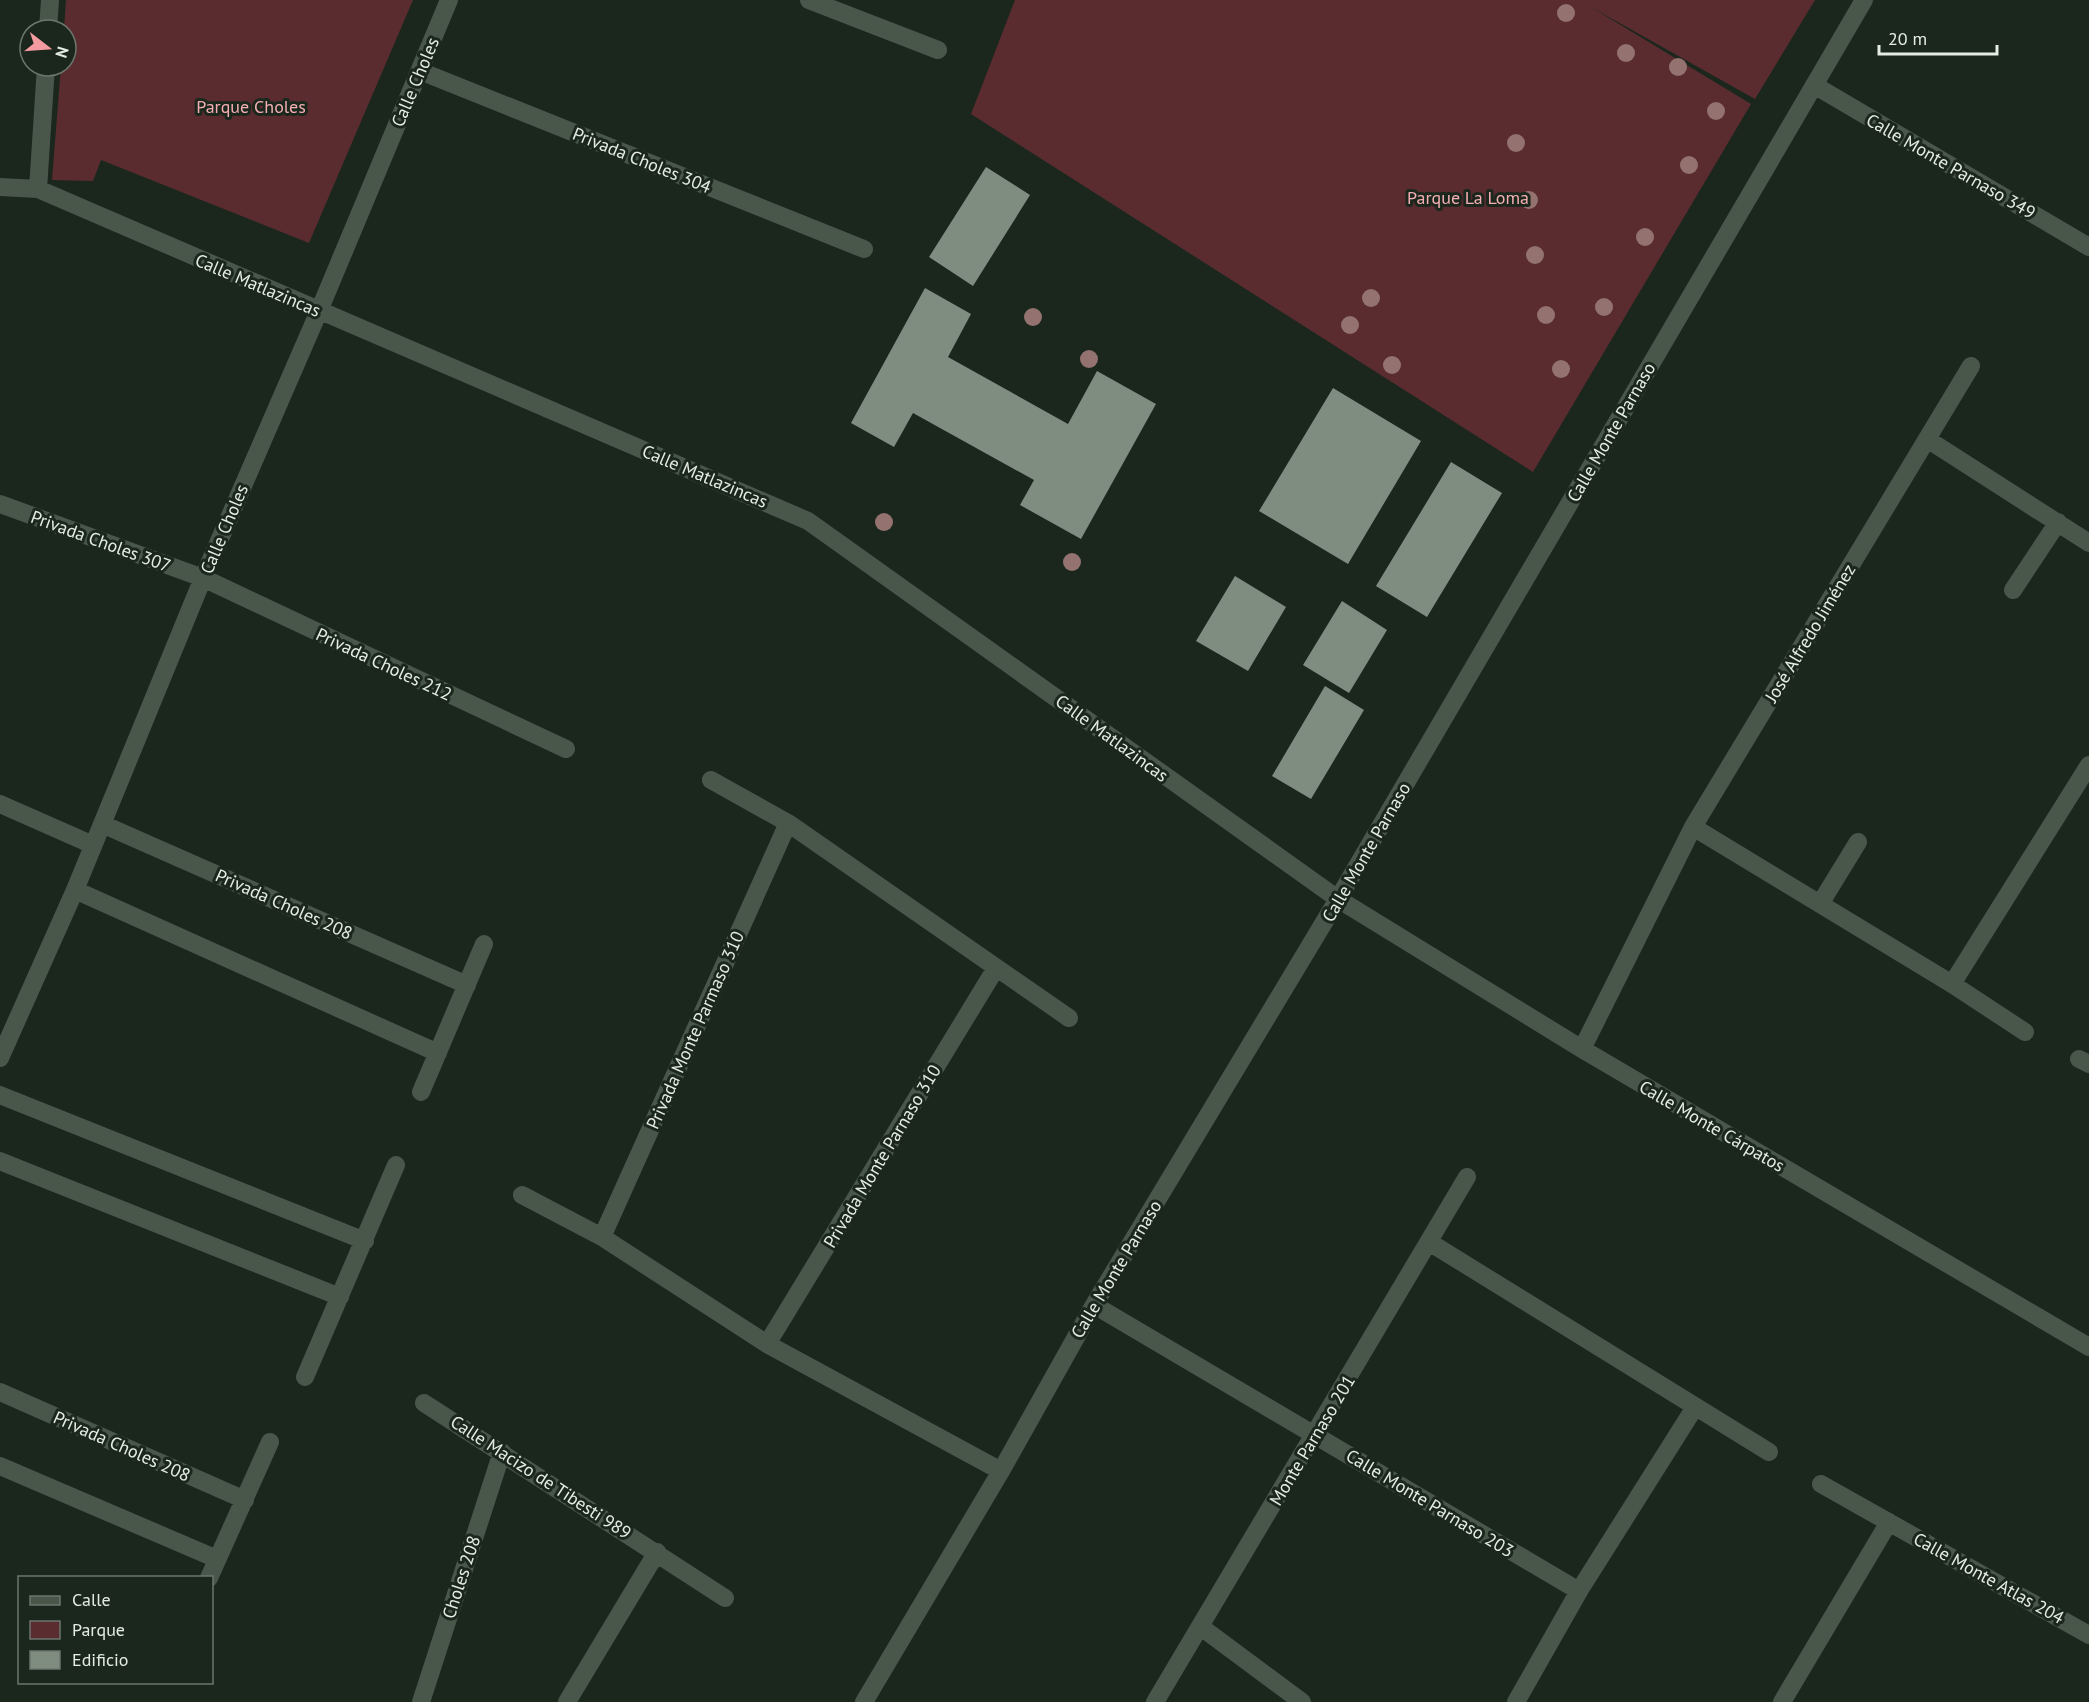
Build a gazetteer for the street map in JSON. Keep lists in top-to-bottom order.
{
  "streets": {
    "street": [
      "Calle Choles",
      "Privada Choles 304",
      "Calle Monte Parnaso 349",
      "Calle Matlazincas",
      "Calle Monte Parnaso",
      "Privada Choles 307",
      "José Alfredo Jiménez",
      "Privada Choles 212",
      "Privada Choles 208",
      "Privada Monte Parmaso 310",
      "Calle Monte Cárpatos",
      "Privada Monte Parnaso 310",
      "Monte Parnaso 201",
      "Calle Macizo de Tibesti 989",
      "Calle Monte Parnaso 203",
      "Choles 208",
      "Calle Monte Atlas 204"
    ]
  },
  "crossings": [
    ["Calle Choles", "Privada Choles 304"],
    ["Calle Choles", "Calle Matlazincas"],
    ["Calle Choles", "Privada Choles 307"],
    ["Calle Choles", "Privada Choles 212"],
    ["Calle Choles", "Privada Choles 208"],
    ["Calle Monte Parnaso 349", "Calle Monte Parnaso"],
    ["Calle Matlazincas", "Calle Monte Parnaso"],
    ["Calle Matlazincas", "Calle Monte Cárpatos"],
    ["Calle Monte Parnaso", "Calle Monte Cárpatos"],
    ["Calle Monte Parnaso", "Calle Monte Parnaso 203"],
    ["Privada Choles 307", "Privada Choles 212"],
    ["José Alfredo Jiménez", "Calle Monte Cárpatos"],
    ["Monte Parnaso 201", "Calle Monte Parnaso 203"],
    ["Calle Macizo de Tibesti 989", "Choles 208"]
  ],
  "parks": ["Parque Choles", "Parque La Loma"],
  "legend": ["Calle", "Parque", "Edificio"],
  "scale_bar": "20 m",
  "north": "right"
}
